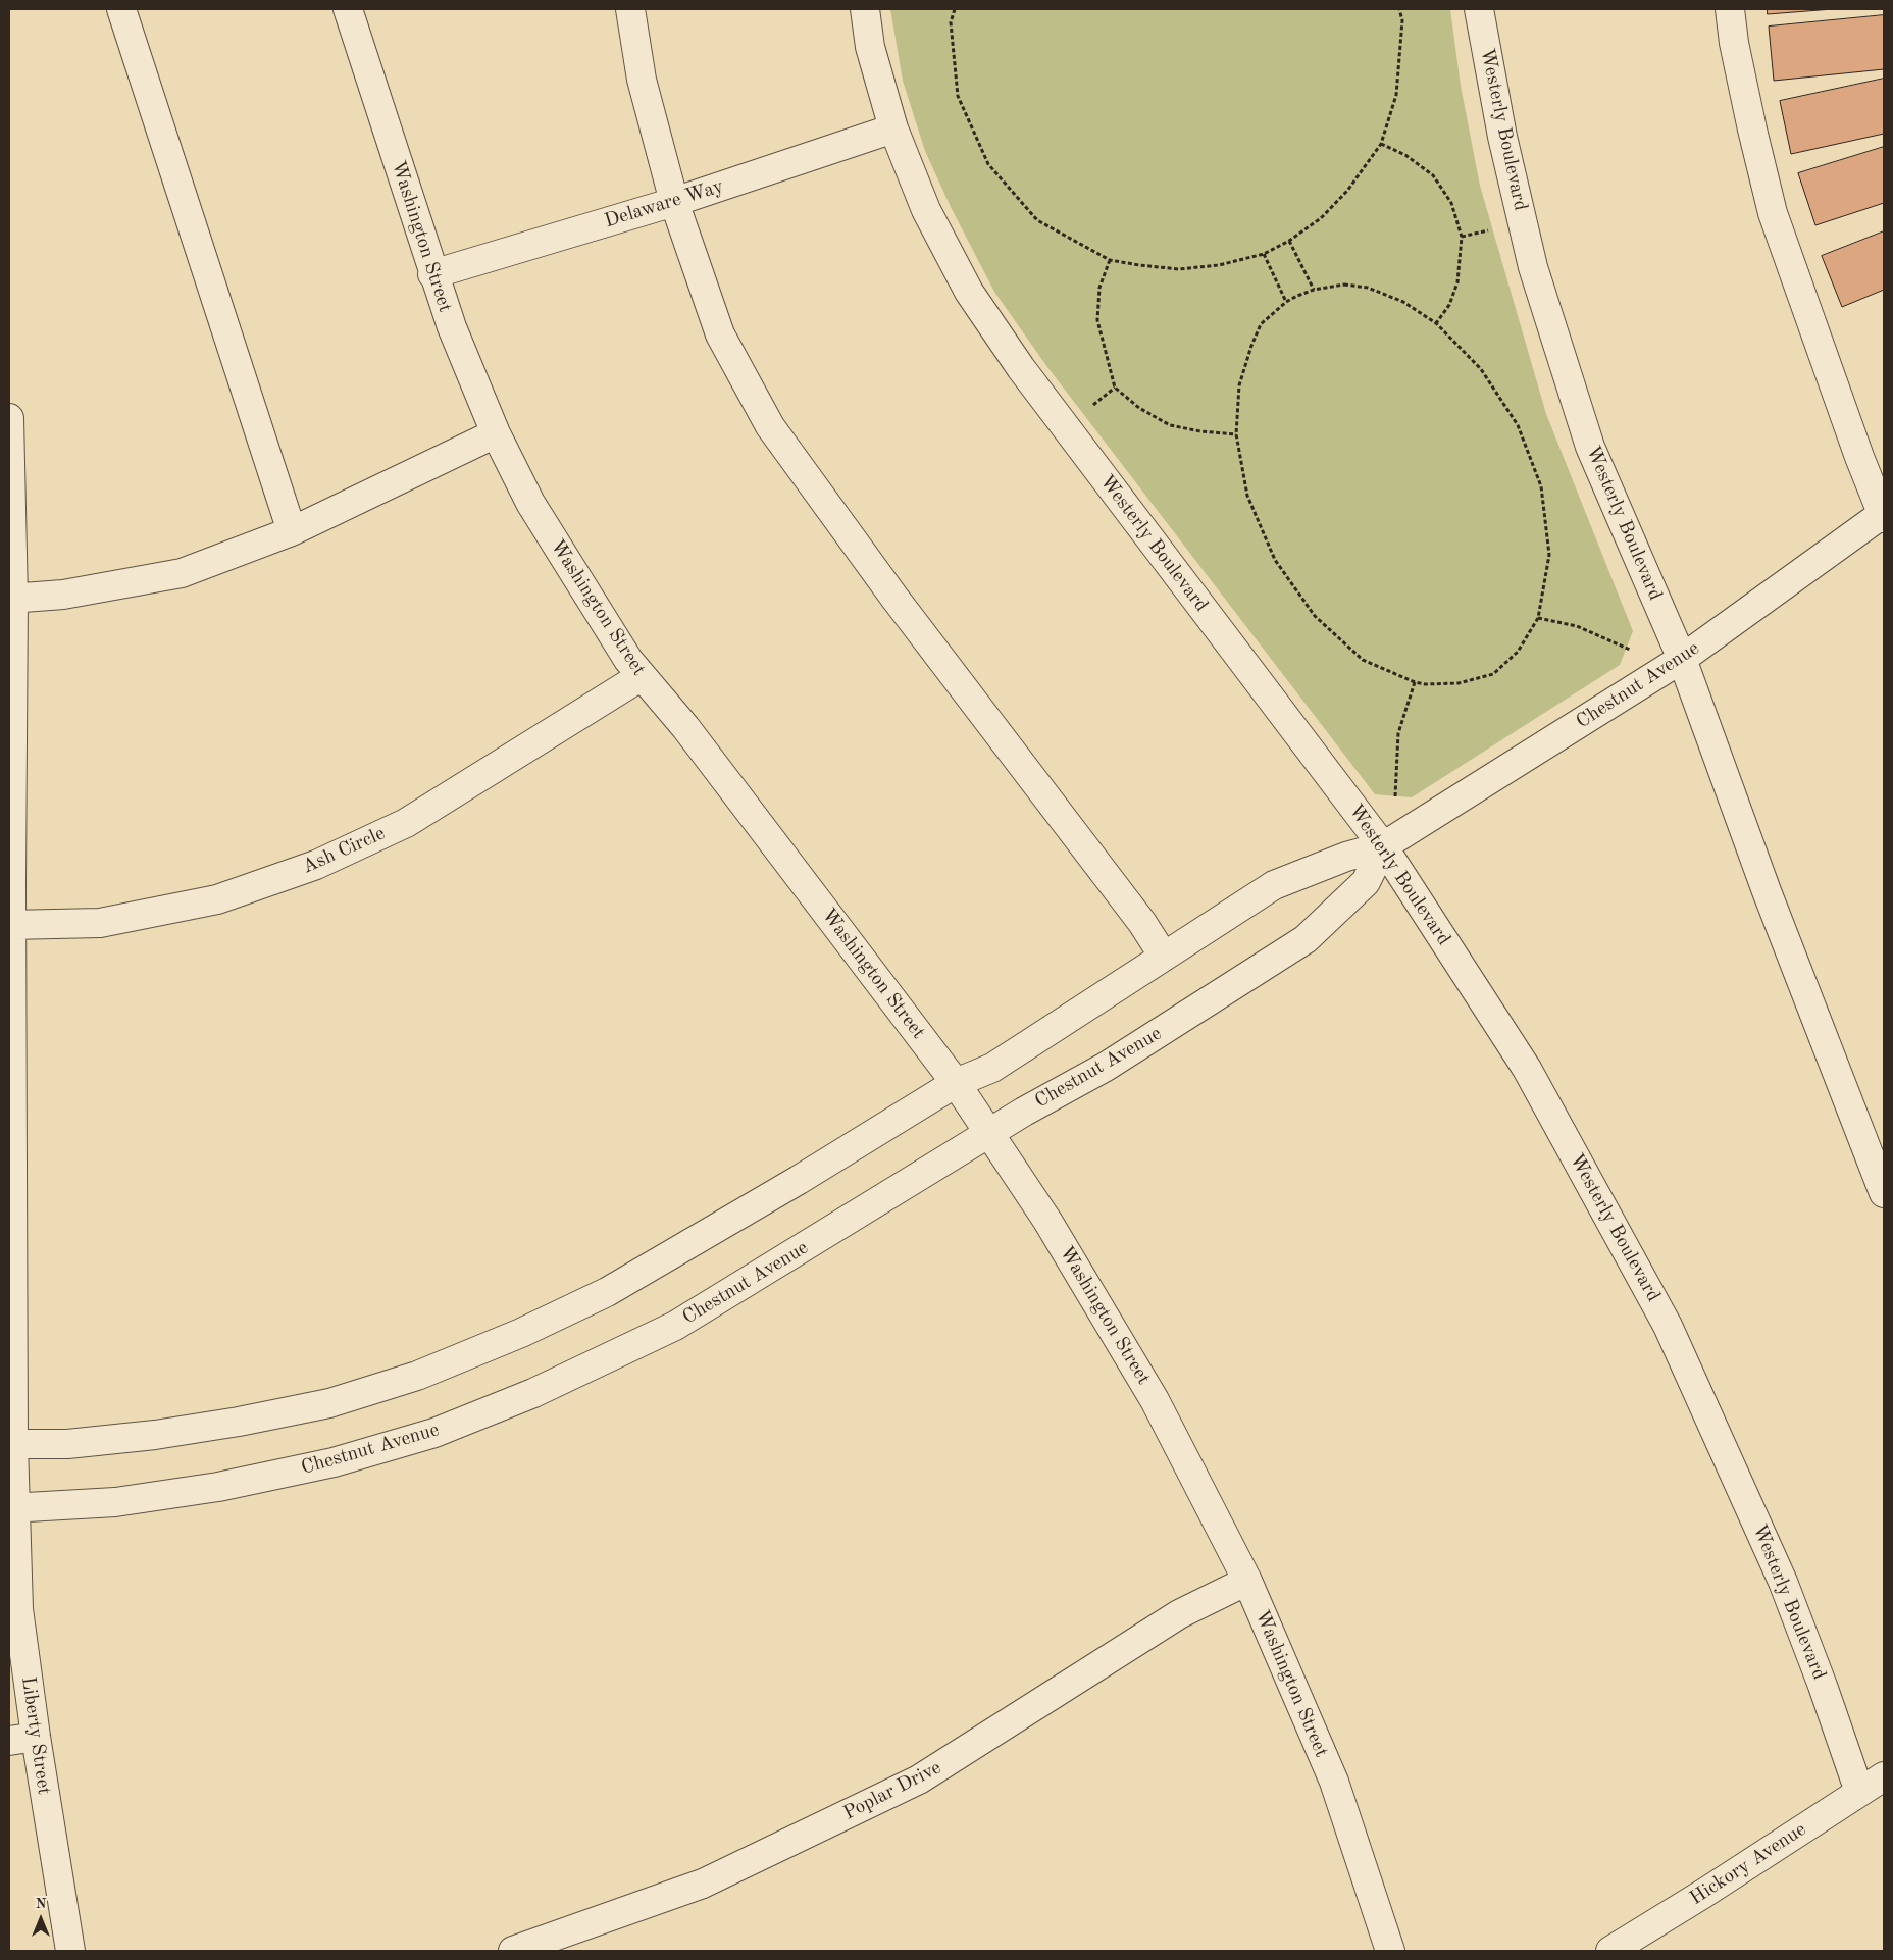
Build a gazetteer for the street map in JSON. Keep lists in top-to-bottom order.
{
  "streets": {
    "street": [
      "Westerly Boulevard",
      "Delaware Way",
      "Washington Street",
      "Chestnut Avenue",
      "Ash Circle",
      "Liberty Street",
      "Poplar Drive",
      "Hickory Avenue"
    ]
  },
  "crossings": [
    ["Westerly Boulevard", "Delaware Way"],
    ["Westerly Boulevard", "Chestnut Avenue"],
    ["Westerly Boulevard", "Hickory Avenue"],
    ["Delaware Way", "Washington Street"],
    ["Washington Street", "Chestnut Avenue"],
    ["Washington Street", "Ash Circle"],
    ["Washington Street", "Poplar Drive"],
    ["Chestnut Avenue", "Liberty Street"],
    ["Ash Circle", "Liberty Street"]
  ],
  "north": "top"
}
